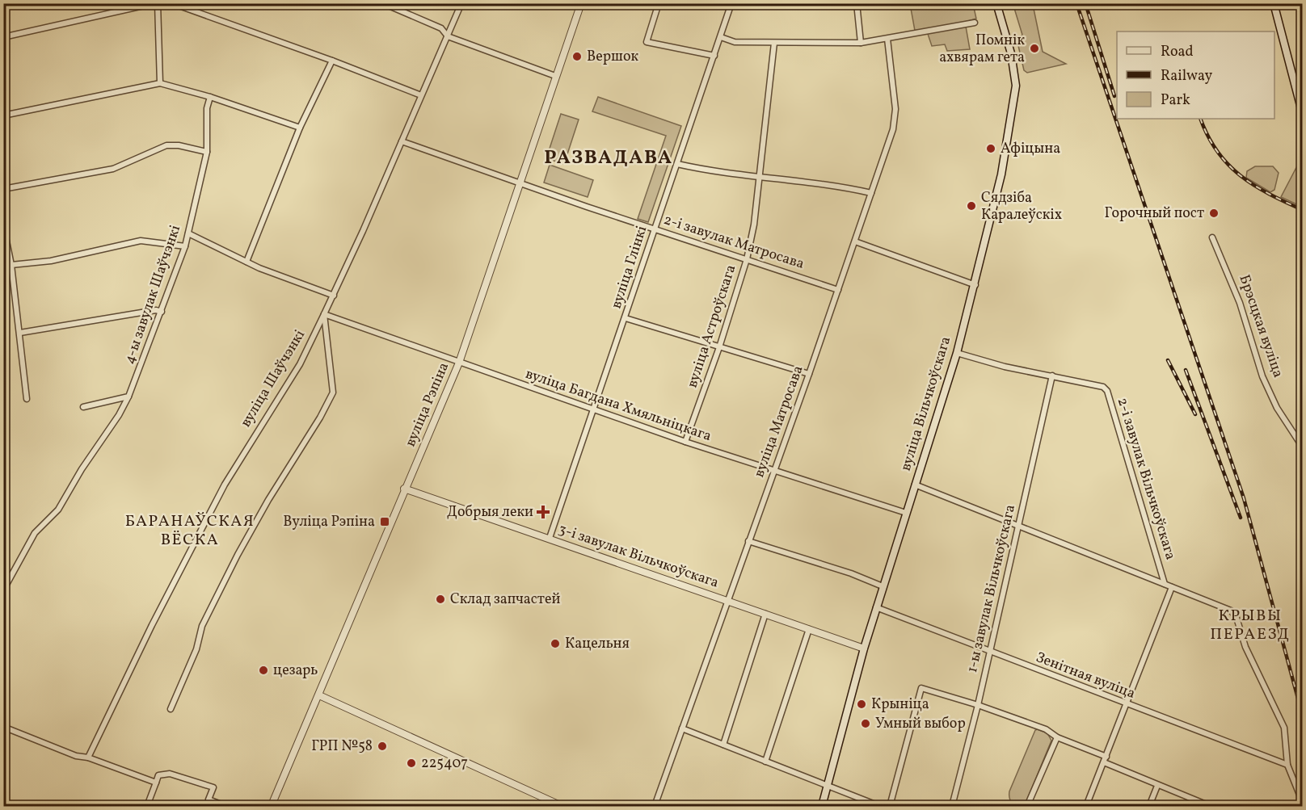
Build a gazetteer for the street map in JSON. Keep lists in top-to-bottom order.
{
  "streets": {
    "main road": ["вуліца Вільчкоўскага"],
    "street": [
      "2-і завулак Матросава",
      "вуліца Глінкі",
      "4-ы завулак Шаўчэнкі",
      "вуліца Астроўскага",
      "Брэсцкая вуліца",
      "вуліца Шаўчэнкі",
      "вуліца Рэпіна",
      "вуліца Багдана Хмяльніцкага",
      "вуліца Матросава",
      "2-і завулак Вільчкоўскага",
      "3-і завулак Вільчкоўскага",
      "1-ы завулак Вільчкоўскага",
      "Зенітная вуліца"
    ]
  },
  "crossings": [
    ["2-і завулак Матросава", "вуліца Глінкі"],
    ["2-і завулак Матросава", "вуліца Астроўскага"],
    ["2-і завулак Матросава", "вуліца Шаўчэнкі"],
    ["2-і завулак Матросава", "вуліца Рэпіна"],
    ["2-і завулак Матросава", "вуліца Матросава"],
    ["вуліца Глінкі", "вуліца Багдана Хмяльніцкага"],
    ["вуліца Глінкі", "3-і завулак Вільчкоўскага"],
    ["вуліца Астроўскага", "вуліца Багдана Хмяльніцкага"],
    ["вуліца Шаўчэнкі", "вуліца Багдана Хмяльніцкага"],
    ["вуліца Вільчкоўскага", "вуліца Багдана Хмяльніцкага"],
    ["вуліца Вільчкоўскага", "2-і завулак Вільчкоўскага"],
    ["вуліца Вільчкоўскага", "3-і завулак Вільчкоўскага"],
    ["вуліца Вільчкоўскага", "Зенітная вуліца"],
    ["вуліца Рэпіна", "вуліца Багдана Хмяльніцкага"],
    ["вуліца Рэпіна", "3-і завулак Вільчкоўскага"],
    ["вуліца Багдана Хмяльніцкага", "вуліца Матросава"],
    ["вуліца Матросава", "3-і завулак Вільчкоўскага"],
    ["2-і завулак Вільчкоўскага", "1-ы завулак Вільчкоўскага"],
    ["1-ы завулак Вільчкоўскага", "Зенітная вуліца"]
  ],
  "districts": ["РАЗВАДАВА", "БАРАНАЎСКАЯ ВЁСКА", "КРЫВЫ ПЕРАЕЗД"],
  "places": {
    "other": [
      "Помнік ахвярам гета",
      "Вершок",
      "Афіцына",
      "Сядзіба Каралеўскіх",
      "Горочный пост",
      "Склад запчастей",
      "Кацельня",
      "цезарь",
      "Крыніца",
      "Умный выбор",
      "ГРП №58",
      "225407"
    ],
    "health": ["Добрыя леки"],
    "transit": ["Вуліца Рэпіна"]
  },
  "legend": ["Road", "Railway", "Park"]
}
